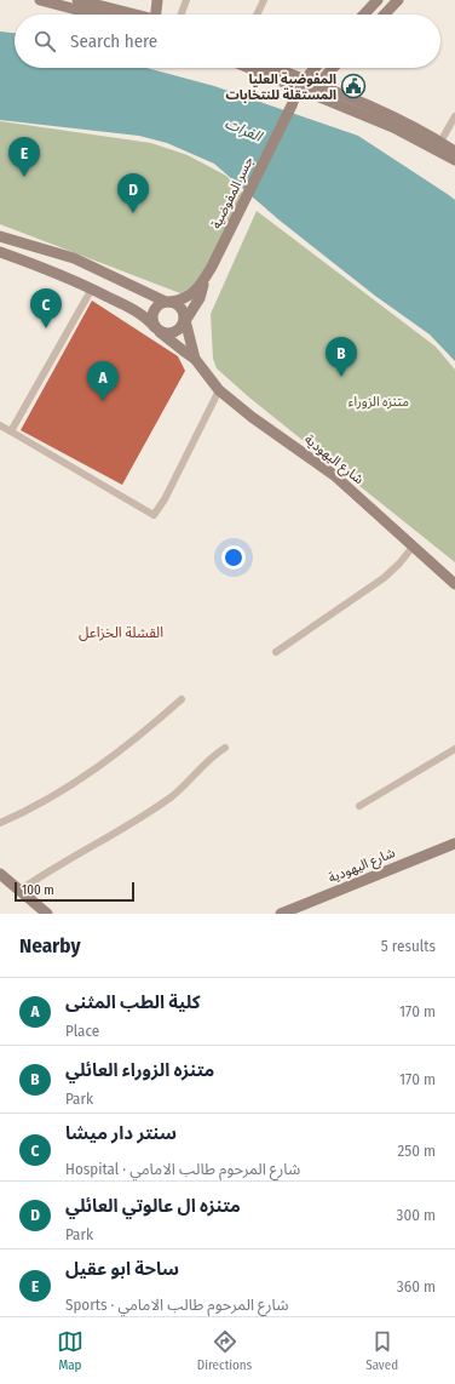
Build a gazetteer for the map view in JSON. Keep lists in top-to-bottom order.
{
  "streets": {
    "street": ["جسر المفوضية", "شارع اليهودية"]
  },
  "districts": ["القشلة الخزاعل"],
  "water": ["الفرات"],
  "parks": ["متنزه الزوراء"],
  "places": {
    "public building": ["المفوضية العليا المستقلة للنتخابات"]
  },
  "scale_bar": "100 m",
  "page": {
    "search": "Search here",
    "pins": [
      "E",
      "D",
      "C",
      "B",
      "A"
    ],
    "scale": "100 m",
    "heading": ["Nearby", "5 results"],
    "list": [
      {
        "mark": "A",
        "name": "كلية الطب المثنى",
        "note": "Place",
        "value": "170 m"
      },
      {
        "mark": "B",
        "name": "متنزه الزوراء العائلي",
        "note": "Park",
        "value": "170 m"
      },
      {
        "mark": "C",
        "name": "سنتر دار ميشا",
        "note": "Hospital · شارع المرحوم طالب الامامي",
        "value": "250 m"
      },
      {
        "mark": "D",
        "name": "متنزه ال عالوتي العائلي",
        "note": "Park",
        "value": "300 m"
      },
      {
        "mark": "E",
        "name": "ساحة ابو عقيل",
        "note": "Sports · شارع المرحوم طالب الامامي",
        "value": "360 m"
      }
    ],
    "nav": ["Map", "Directions", "Saved"]
  }
}
